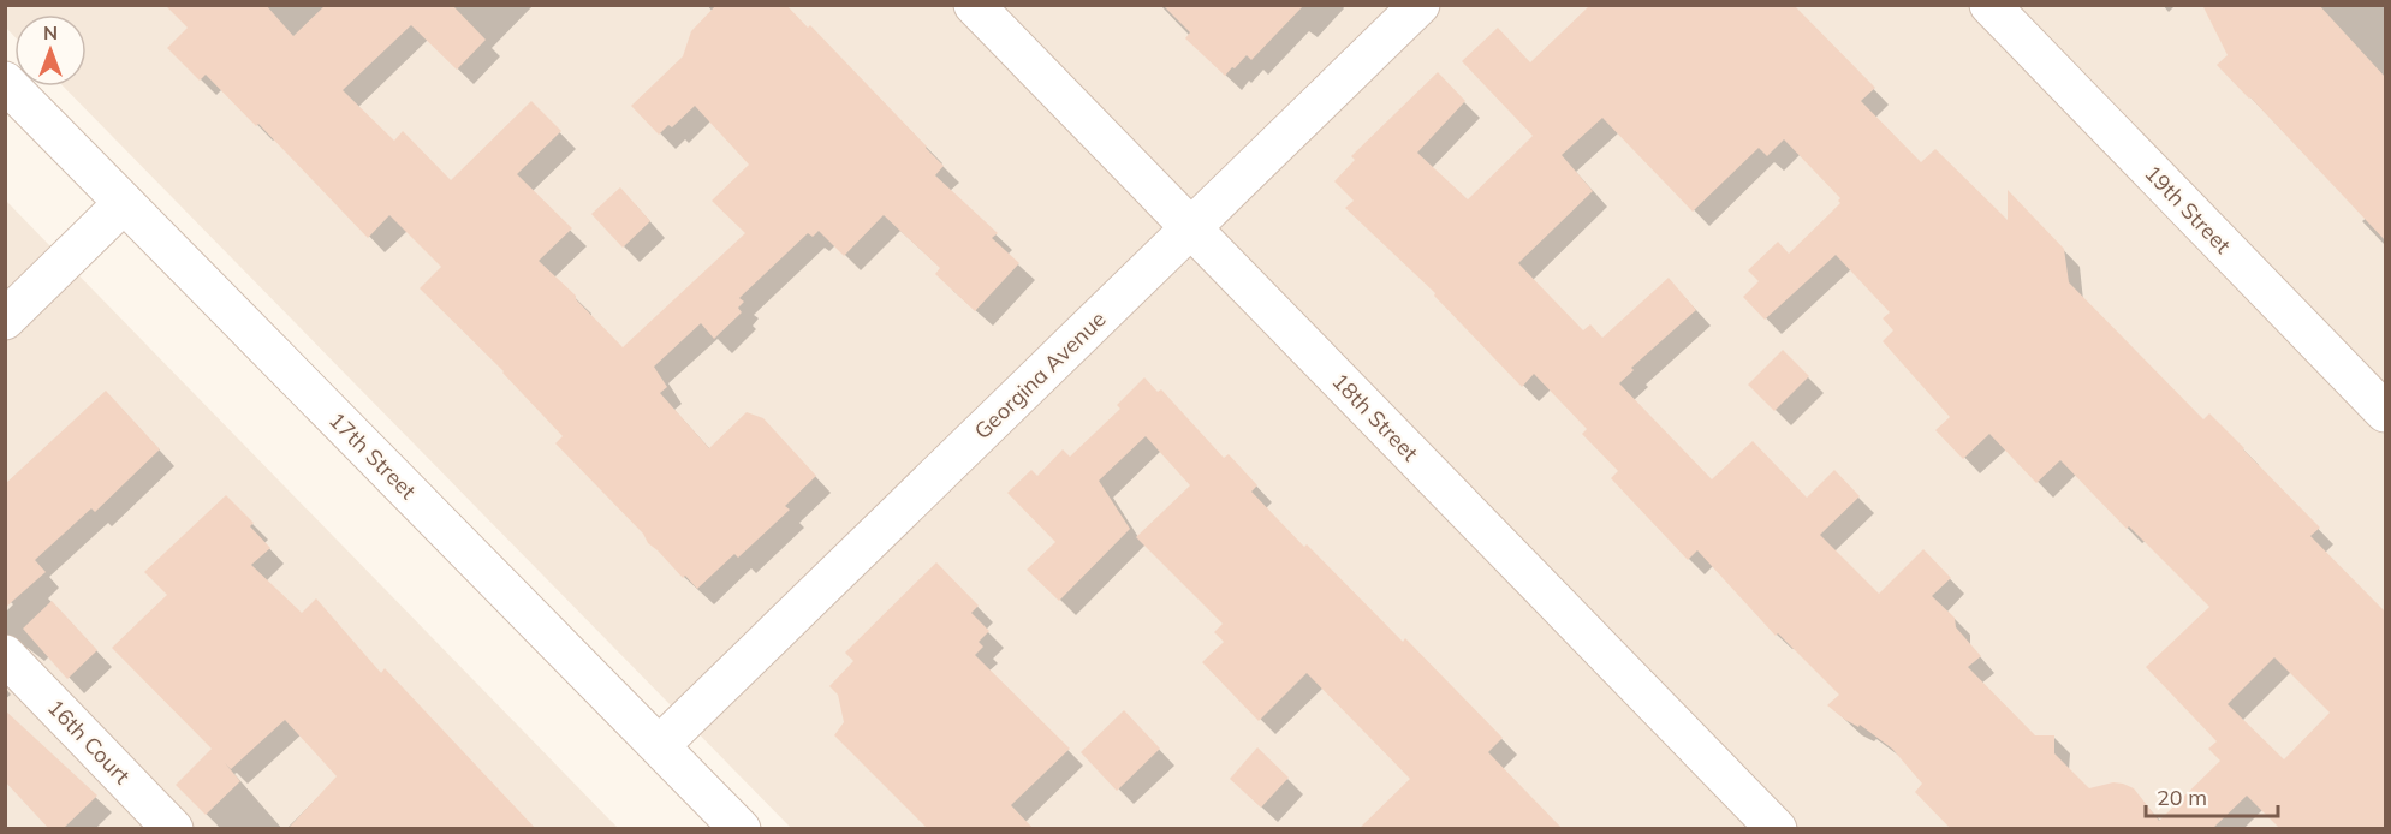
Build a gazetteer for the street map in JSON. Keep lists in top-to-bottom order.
{
  "streets": {
    "street": [
      "19th Street",
      "Georgina Avenue",
      "18th Street",
      "17th Street",
      "16th Court"
    ]
  },
  "crossings": [
    ["Georgina Avenue", "18th Street"],
    ["Georgina Avenue", "17th Street"]
  ],
  "scale_bar": "20 m",
  "north": "top"
}
